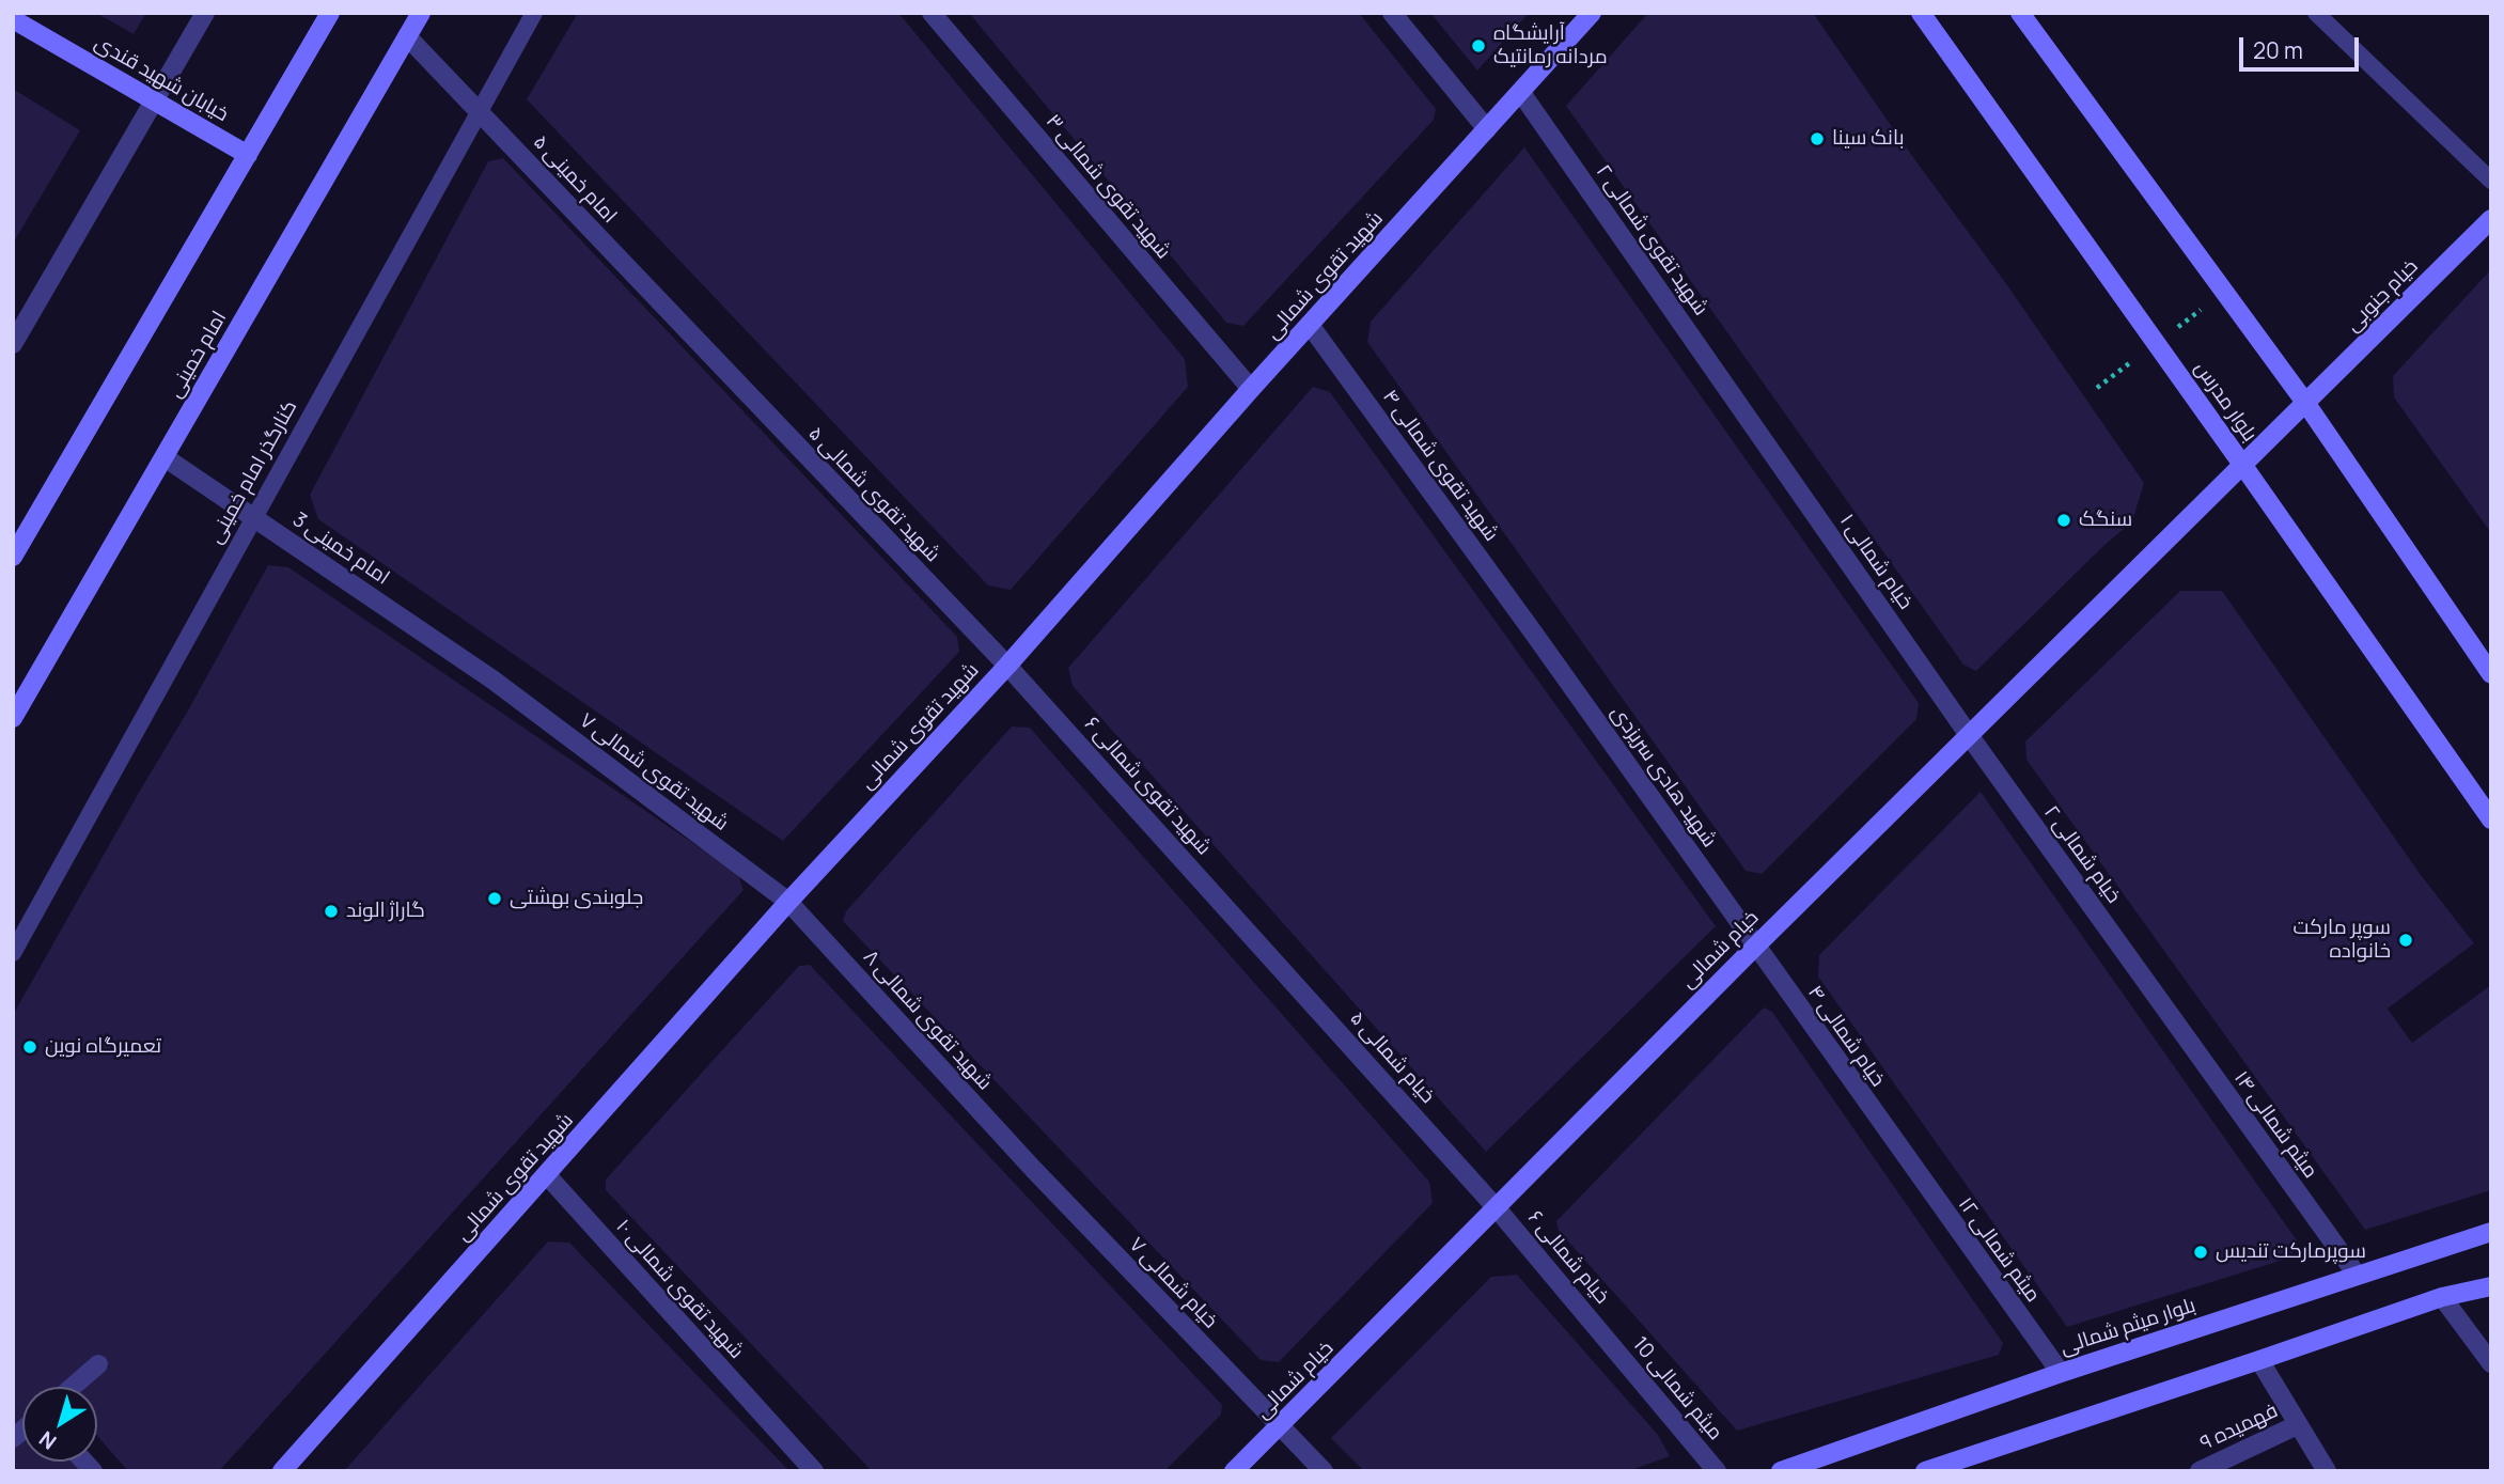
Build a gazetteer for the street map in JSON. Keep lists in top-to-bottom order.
{
  "streets": {
    "main road": [
      "خیابان شهید قندی",
      "شهید تقوی شمالی",
      "خیام جنوبی",
      "امام خمینی",
      "بلوار مدرس",
      "خیام شمالی",
      "بلوار میثم شمالی"
    ],
    "street": [
      "امام خمینی ۵",
      "شهید تقوی شمالی ۳",
      "شهید تقوی شمالی ۲",
      "شهید تقوی شمالی ۴",
      "شهید تقوی شمالی ۵",
      "امام خمینی 3",
      "خیام شمالی ۱",
      "شهید تقوی شمالی ۷",
      "شهید هادی سریزدی",
      "شهید تقوی شمالی ۶",
      "خیام شمالی ۲",
      "شهید تقوی شمالی ۸",
      "خیام شمالی ۴",
      "خیام شمالی ۵",
      "میثم شمالی ۱۴",
      "میثم شمالی ۱۲",
      "خیام شمالی ۶",
      "خیام شمالی ۷",
      "شهید تقوی شمالی ۱۰",
      "میثم شمالی 10",
      "فهمیده ۹"
    ],
    "lane": ["کنارگذر امام خمینی"]
  },
  "crossings": [
    ["امام خمینی ۵", "امام خمینی"],
    ["امام خمینی ۵", "کنارگذر امام خمینی"],
    ["امام خمینی ۵", "شهید تقوی شمالی ۵"],
    ["شهید تقوی شمالی ۳", "شهید تقوی شمالی"],
    ["شهید تقوی شمالی ۲", "شهید تقوی شمالی"],
    ["شهید تقوی شمالی ۲", "خیام شمالی ۱"],
    ["شهید تقوی شمالی", "شهید تقوی شمالی ۴"],
    ["شهید تقوی شمالی", "شهید تقوی شمالی ۵"],
    ["شهید تقوی شمالی", "شهید تقوی شمالی ۷"],
    ["شهید تقوی شمالی", "شهید تقوی شمالی ۶"],
    ["شهید تقوی شمالی", "شهید تقوی شمالی ۸"],
    ["شهید تقوی شمالی", "شهید تقوی شمالی ۱۰"],
    ["خیام جنوبی", "بلوار مدرس"],
    ["خیام جنوبی", "خیام شمالی"],
    ["امام خمینی", "امام خمینی 3"],
    ["بلوار مدرس", "خیام شمالی"],
    ["شهید تقوی شمالی ۴", "شهید هادی سریزدی"],
    ["کنارگذر امام خمینی", "امام خمینی 3"],
    ["شهید تقوی شمالی ۵", "شهید تقوی شمالی ۶"],
    ["امام خمینی 3", "شهید تقوی شمالی ۷"],
    ["خیام شمالی ۱", "خیام شمالی ۲"],
    ["خیام شمالی ۱", "خیام شمالی"],
    ["شهید تقوی شمالی ۷", "شهید تقوی شمالی ۸"],
    ["شهید هادی سریزدی", "خیام شمالی"],
    ["شهید هادی سریزدی", "خیام شمالی ۴"],
    ["شهید تقوی شمالی ۶", "خیام شمالی ۵"],
    ["خیام شمالی ۲", "خیام شمالی"],
    ["خیام شمالی ۲", "میثم شمالی ۱۴"],
    ["خیام شمالی", "خیام شمالی ۴"],
    ["خیام شمالی", "خیام شمالی ۵"],
    ["خیام شمالی", "خیام شمالی ۶"],
    ["خیام شمالی", "خیام شمالی ۷"],
    ["شهید تقوی شمالی ۸", "خیام شمالی ۷"],
    ["خیام شمالی ۴", "میثم شمالی ۱۲"],
    ["خیام شمالی ۵", "خیام شمالی ۶"],
    ["میثم شمالی ۱۴", "بلوار میثم شمالی"],
    ["میثم شمالی ۱۲", "بلوار میثم شمالی"],
    ["خیام شمالی ۶", "میثم شمالی 10"]
  ],
  "places": [
    "آرایشگاه مردانه رمانتیک",
    "بانک سینا",
    "سنگک",
    "جلوبندی بهشتی",
    "گاراژ الوند",
    "سوپر مارکت خانواده",
    "تعمیرگاه نوین",
    "سوپرمارکت تندیس"
  ],
  "scale_bar": "20 m",
  "north": "bottom left"
}
